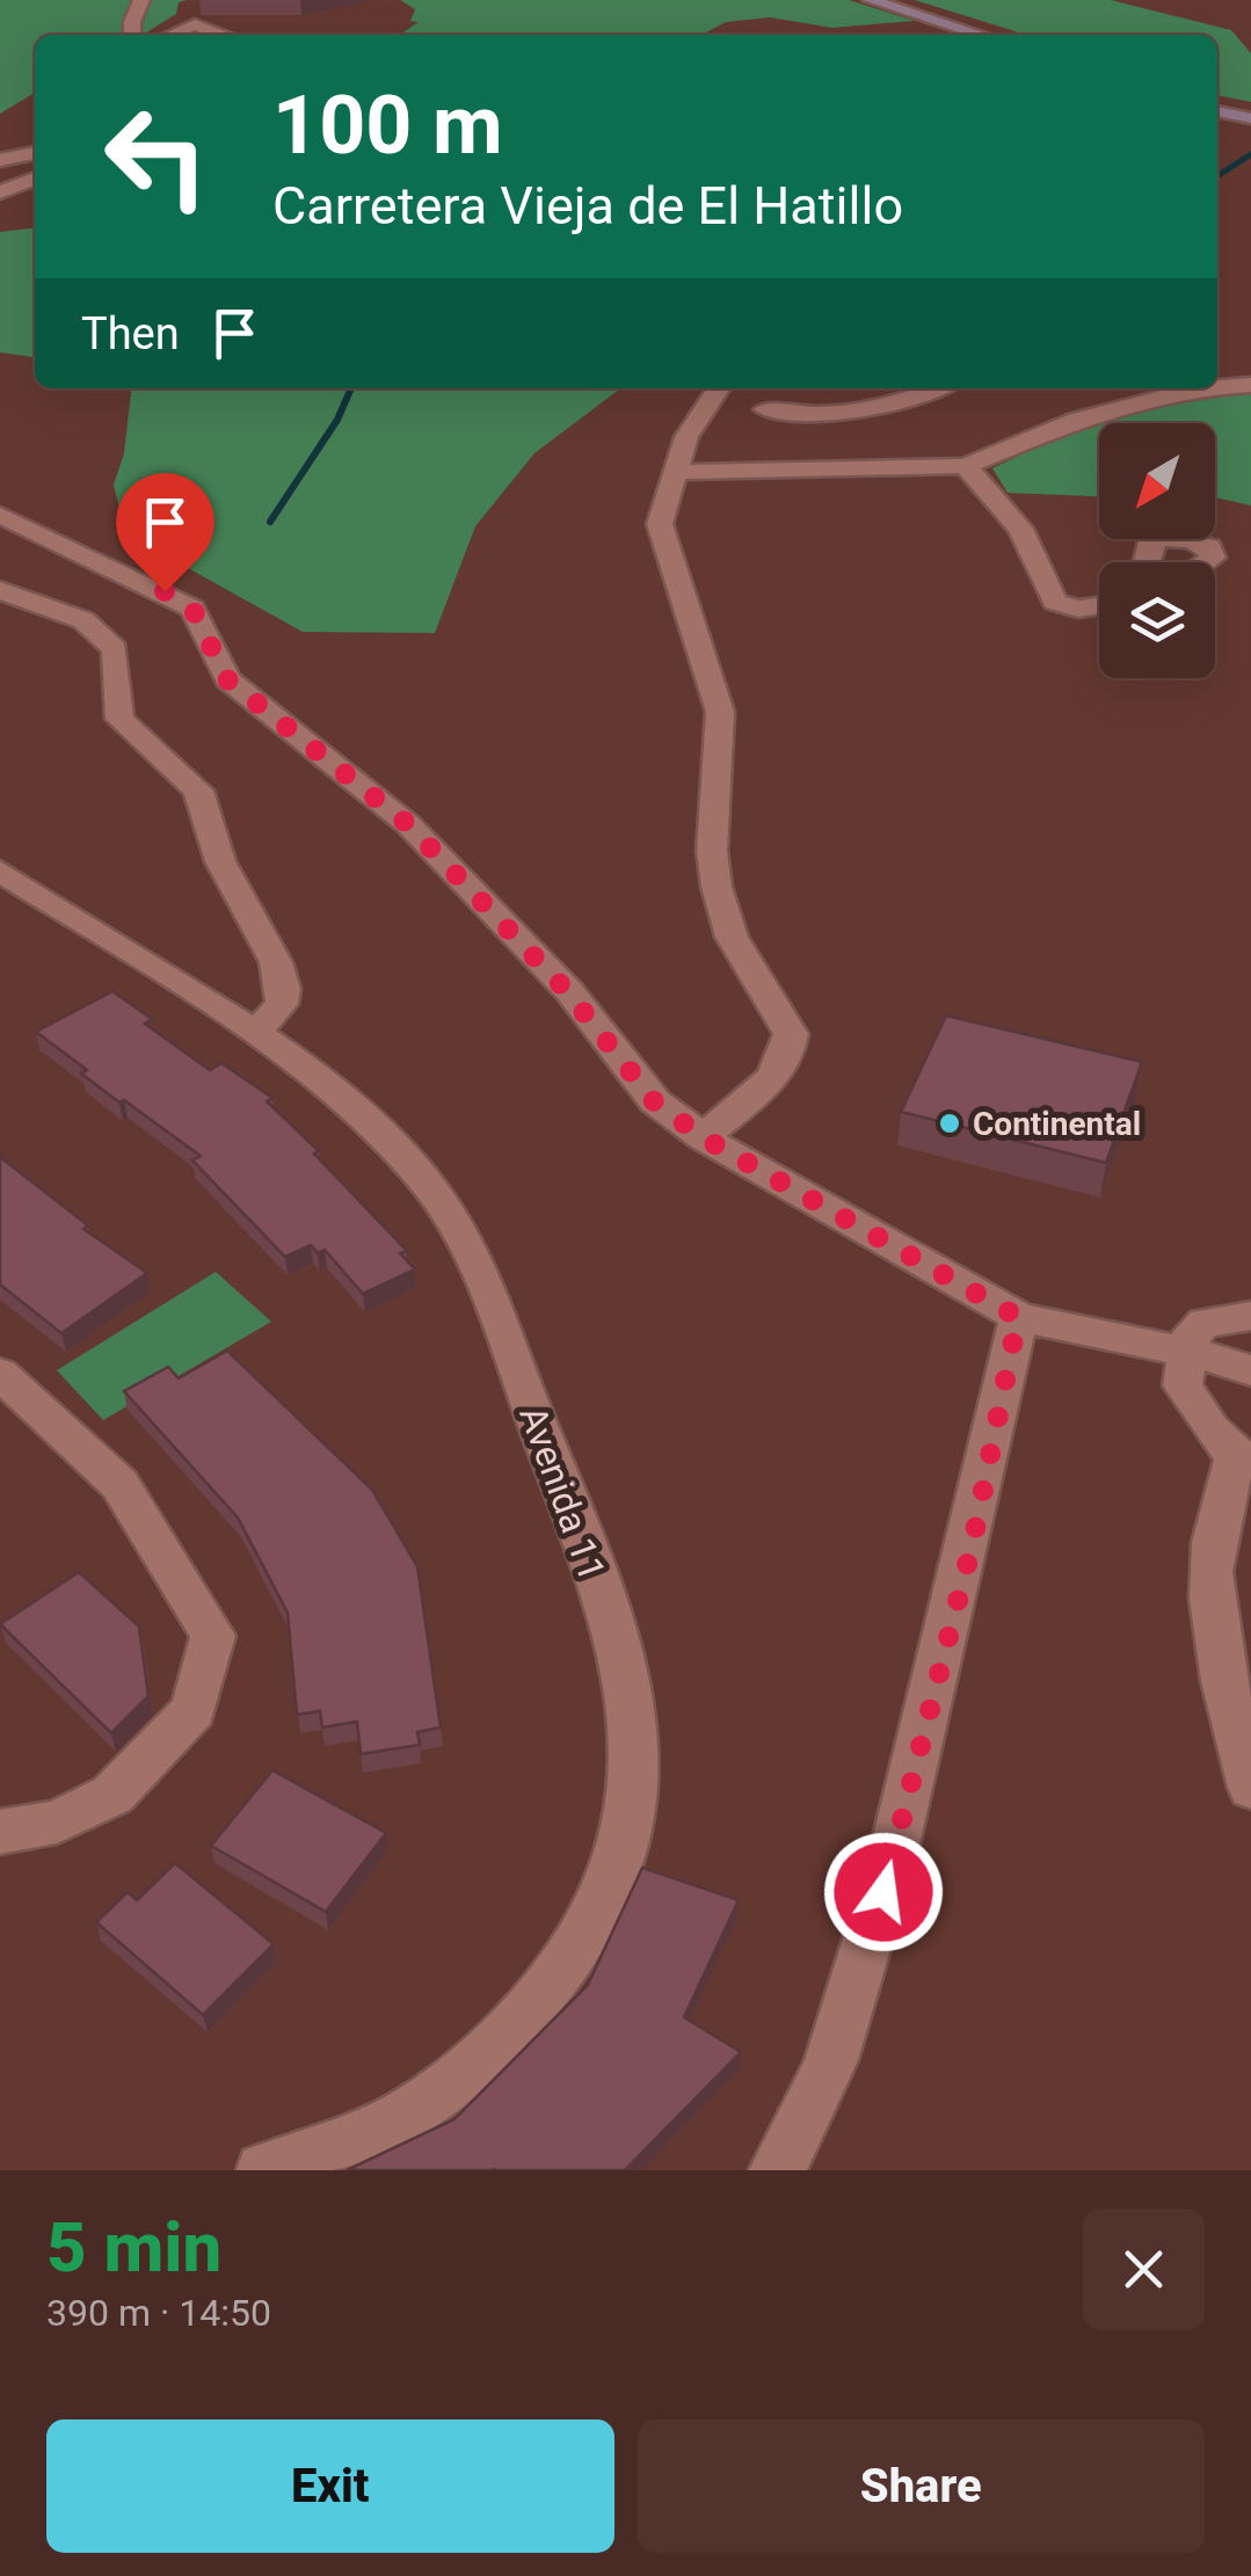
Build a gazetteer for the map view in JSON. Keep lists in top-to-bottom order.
{
  "streets": {
    "street": ["Avenida 11"]
  },
  "places": ["Continental"],
  "north": "bottom left",
  "page": {
    "turn": ["100 m", "Carretera Vieja de El Hatillo"],
    "then": "Then",
    "heading": ["5 min", "390 m · 14:50"],
    "buttons": ["Exit", "Share"]
  }
}
